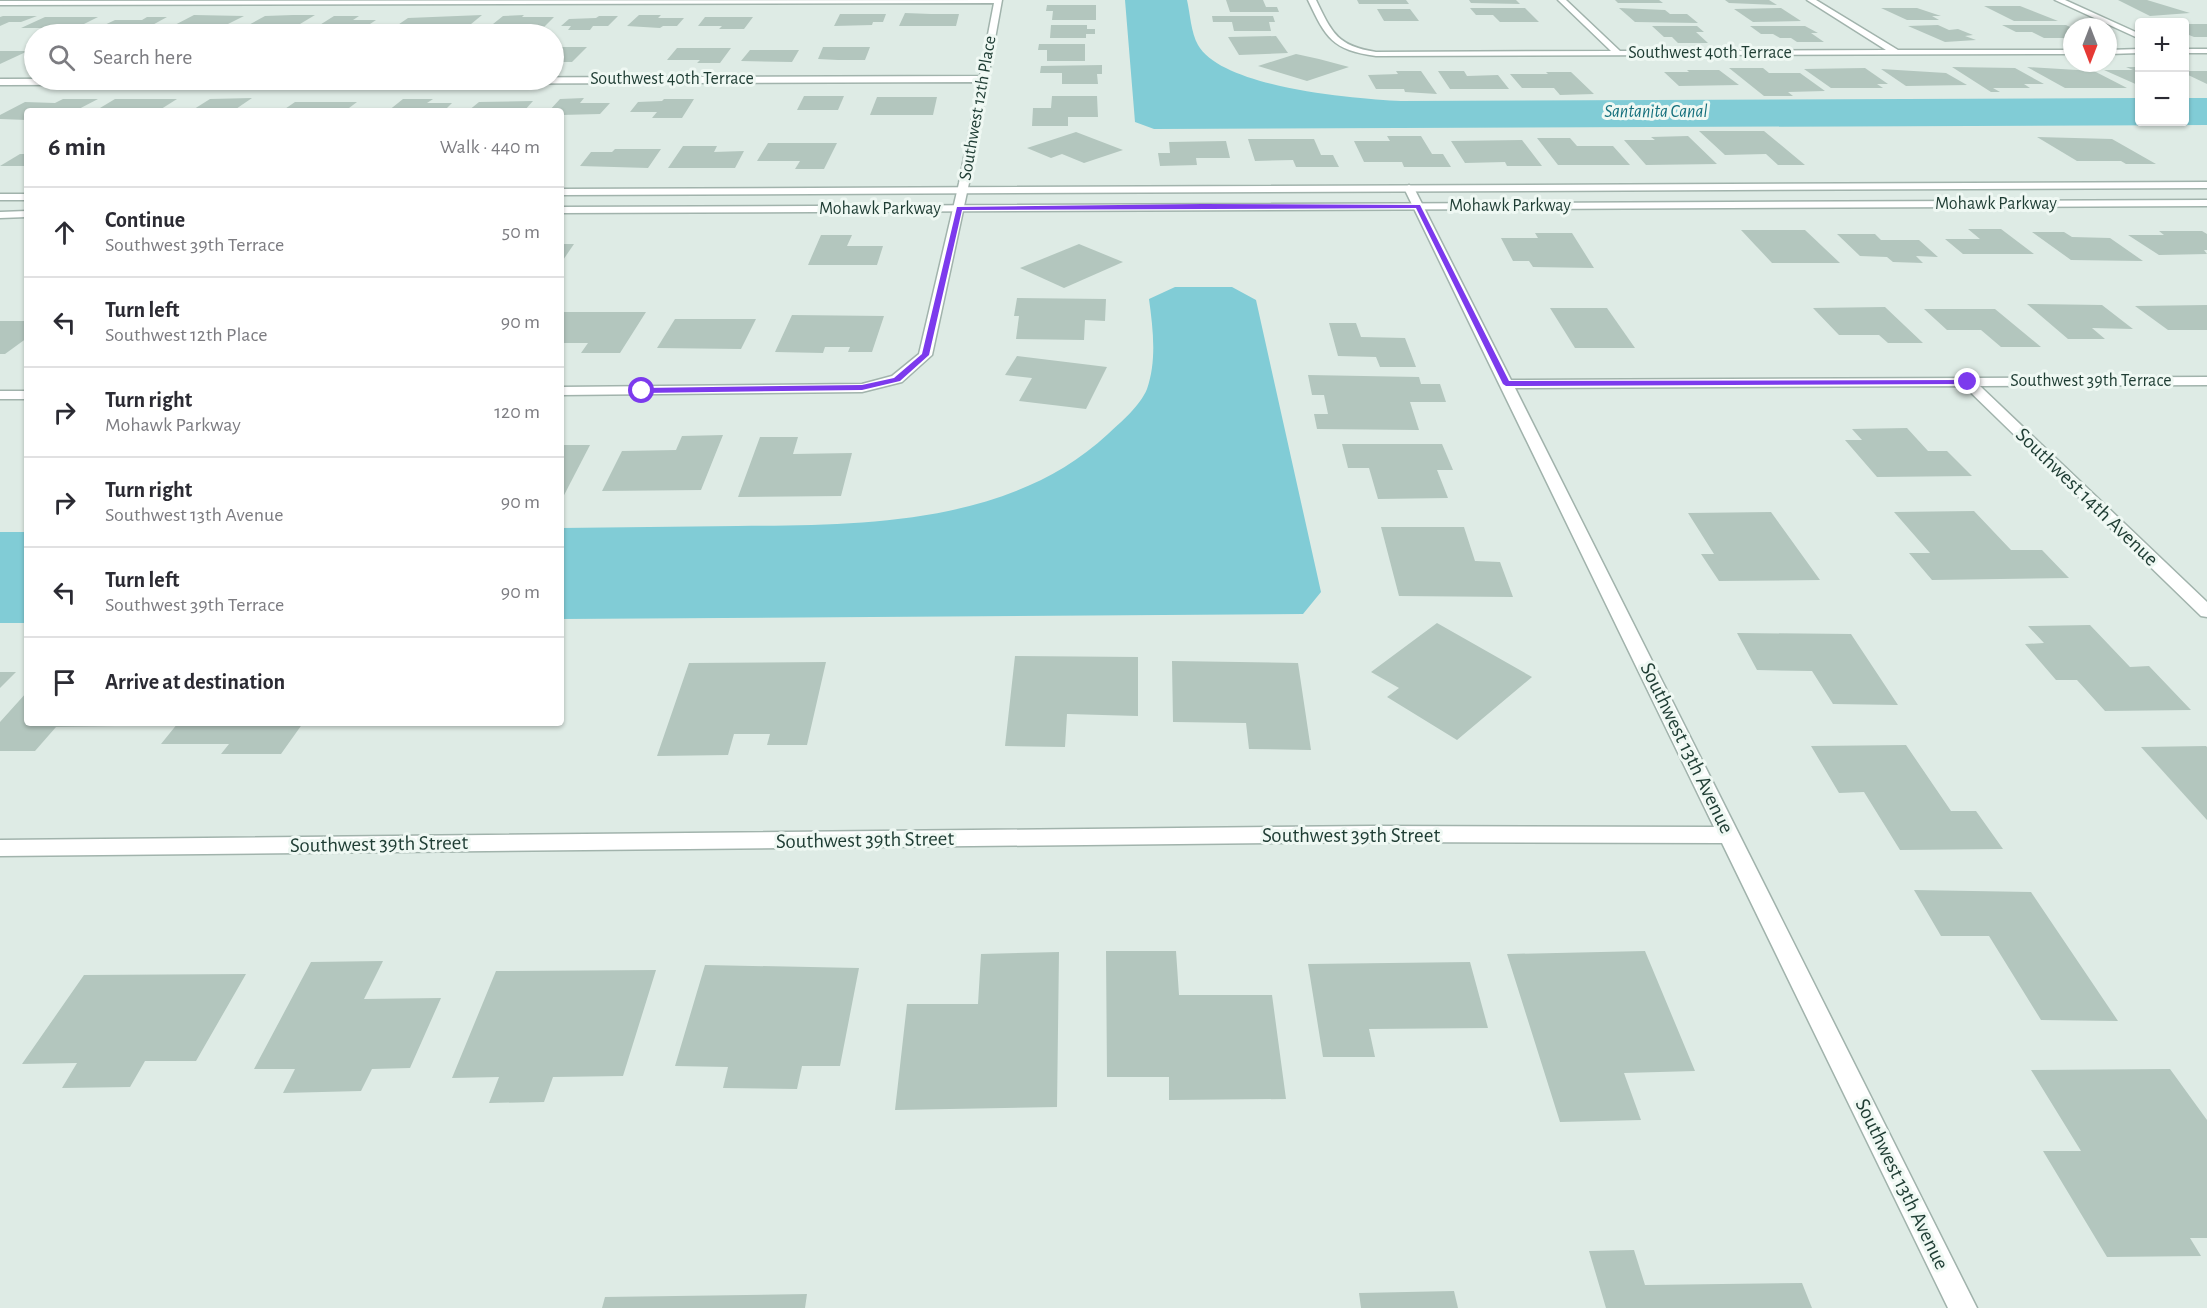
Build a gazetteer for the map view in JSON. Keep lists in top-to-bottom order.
{
  "streets": {
    "street": [
      "Southwest 40th Terrace",
      "Southwest 12th Place",
      "Mohawk Parkway",
      "Southwest 39th Terrace",
      "Southwest 14th Avenue",
      "Southwest 13th Avenue",
      "Southwest 39th Street"
    ]
  },
  "crossings": [
    ["Southwest 40th Terrace", "Southwest 12th Place"],
    ["Southwest 12th Place", "Mohawk Parkway"],
    ["Mohawk Parkway", "Southwest 13th Avenue"],
    ["Southwest 39th Terrace", "Southwest 14th Avenue"],
    ["Southwest 39th Terrace", "Southwest 13th Avenue"],
    ["Southwest 13th Avenue", "Southwest 39th Street"]
  ],
  "water": ["Santanita Canal"],
  "north": "bottom",
  "page": {
    "map_buttons": ["+", "−"],
    "search": "Search here",
    "heading": ["6 min", "Walk · 440 m"],
    "list": [
      ["Continue", "Southwest 39th Terrace", "50 m"],
      ["Turn left", "Southwest 12th Place", "90 m"],
      ["Turn right", "Mohawk Parkway", "120 m"],
      ["Turn right", "Southwest 13th Avenue", "90 m"],
      ["Turn left", "Southwest 39th Terrace", "90 m"],
      "Arrive at destination"
    ]
  }
}
